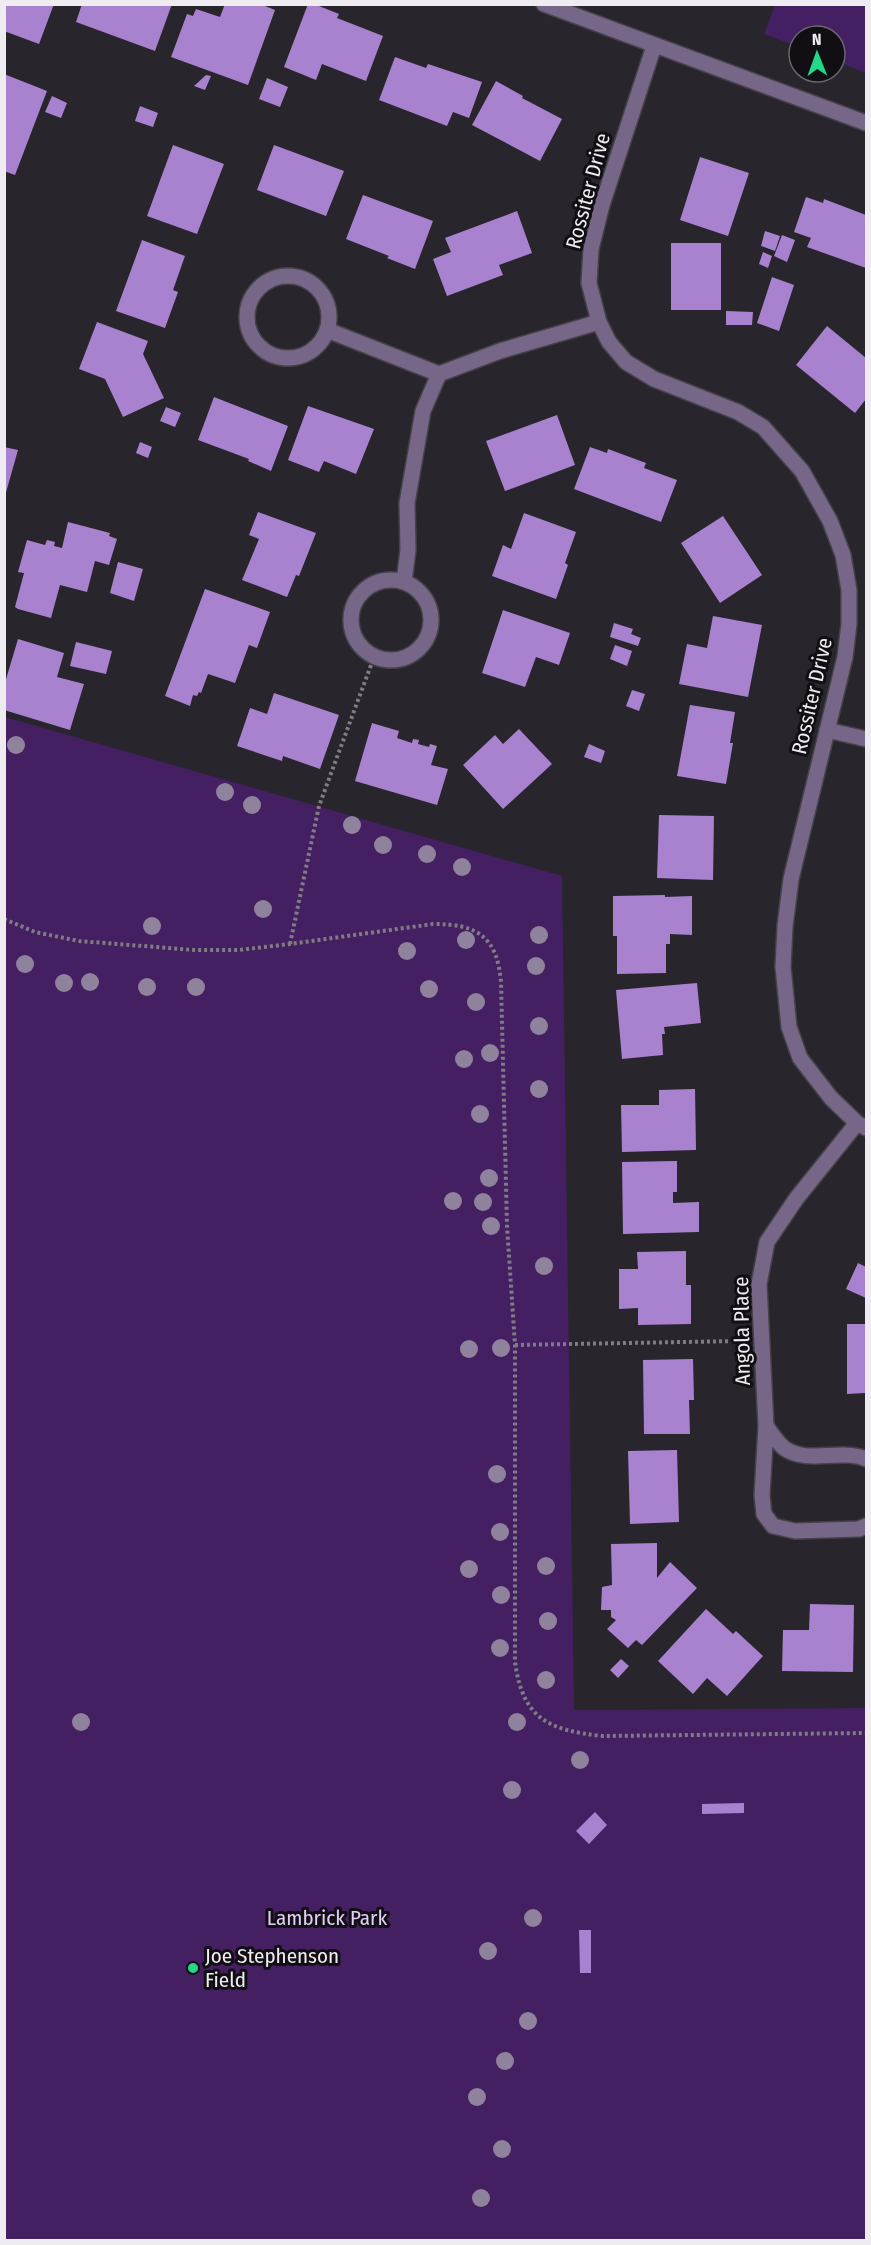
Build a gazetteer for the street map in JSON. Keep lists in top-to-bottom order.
{
  "streets": {
    "street": ["Rossiter Drive", "Angola Place"]
  },
  "crossings": [
    ["Rossiter Drive", "Angola Place"]
  ],
  "parks": ["Lambrick Park"],
  "places": ["Joe Stephenson Field"],
  "north": "top"
}
